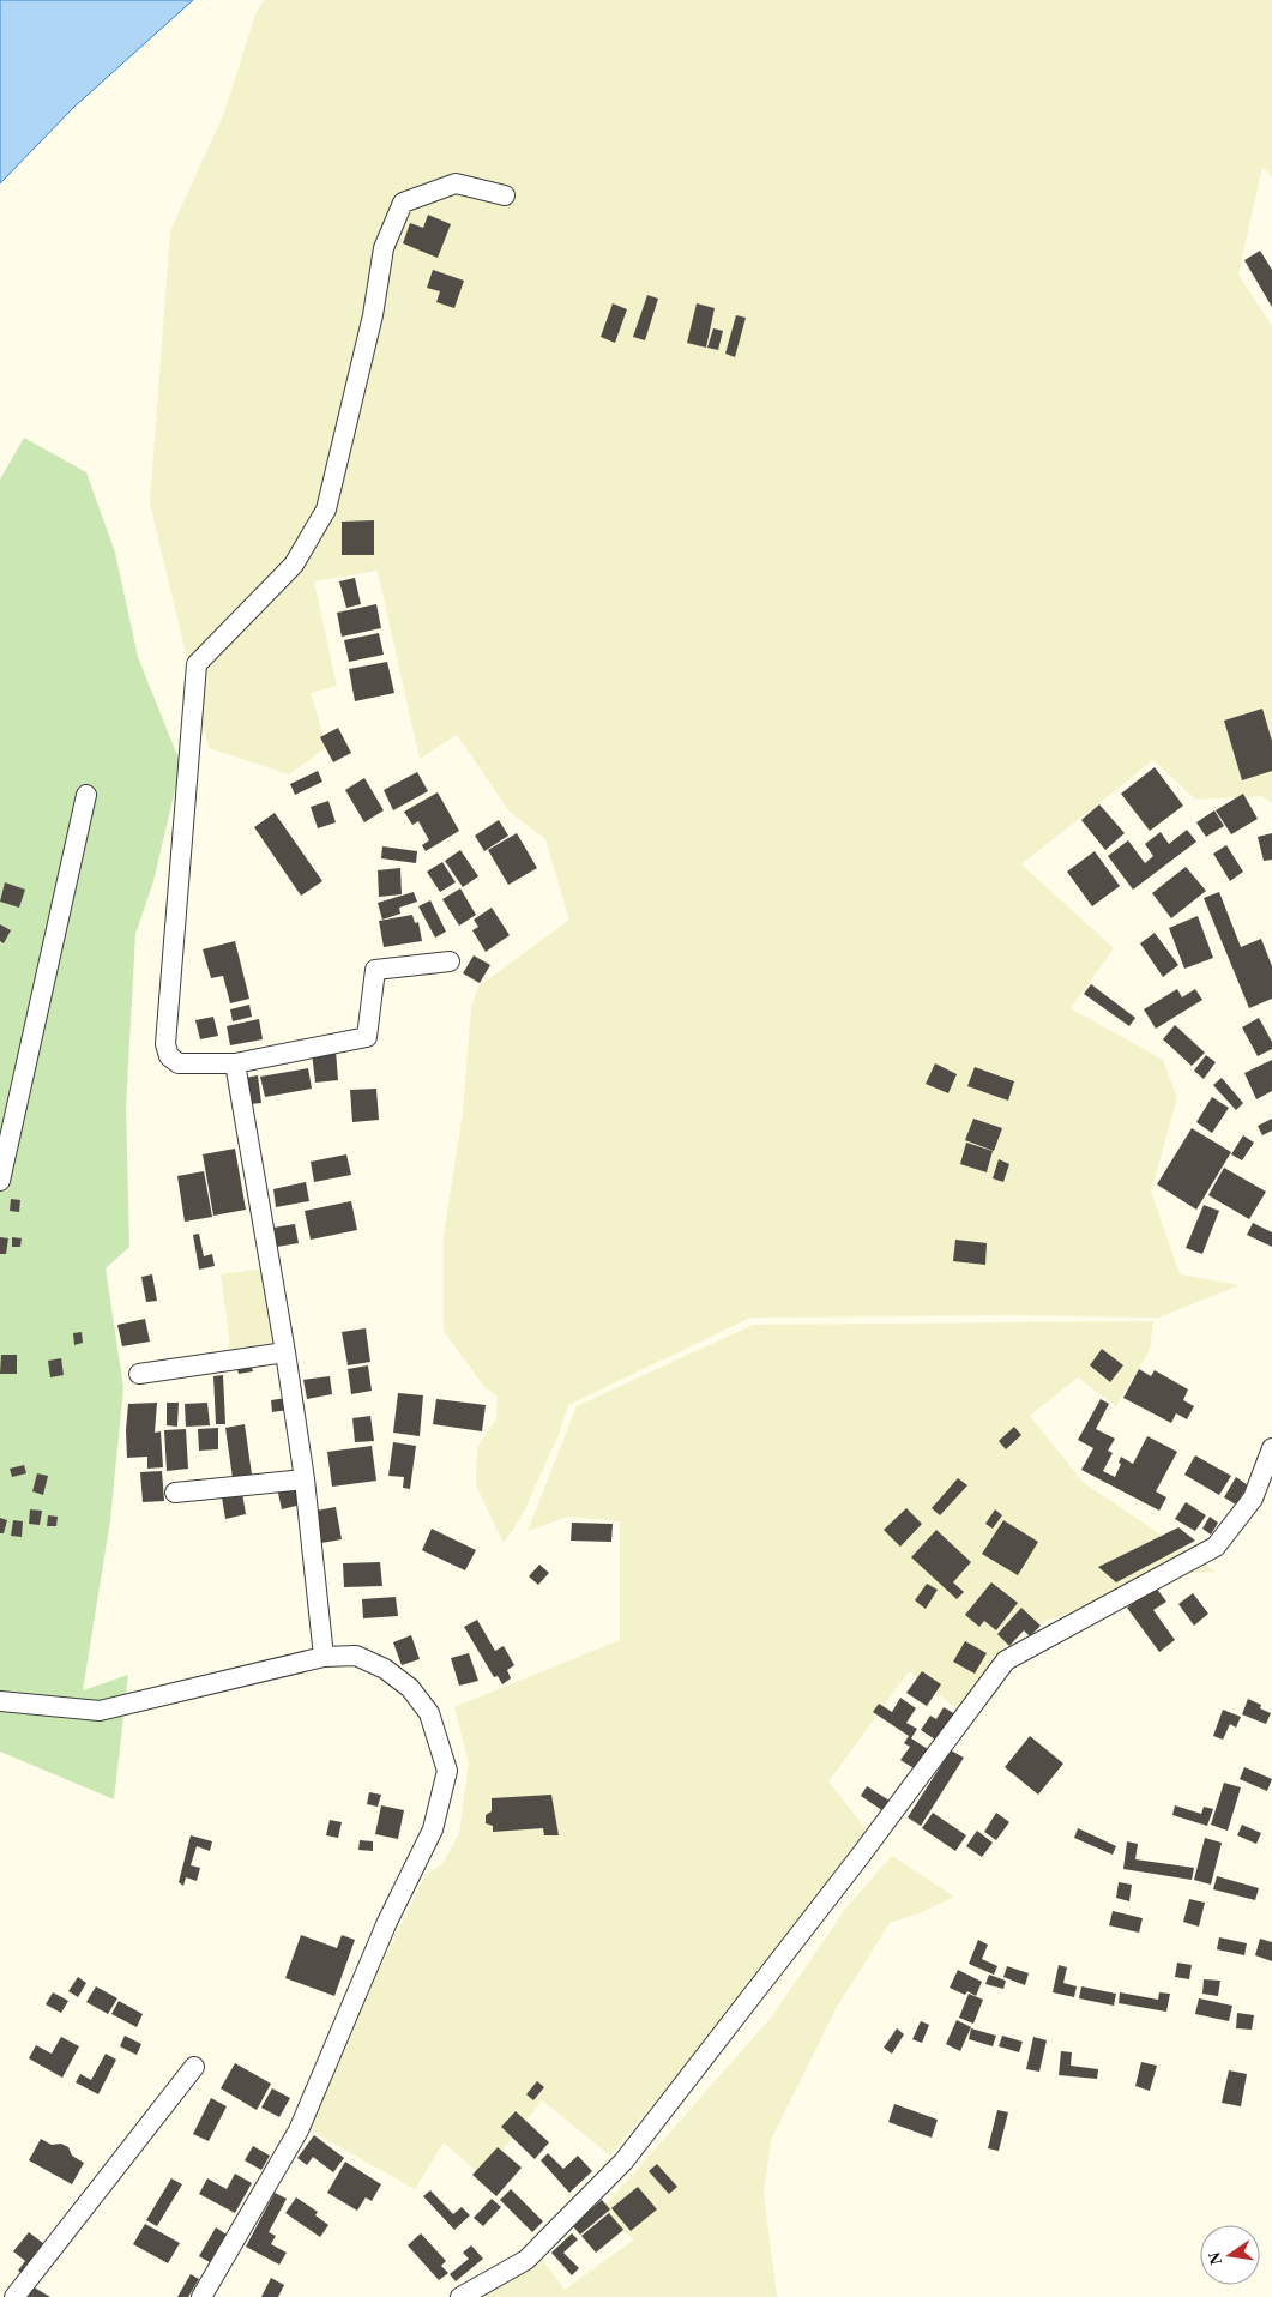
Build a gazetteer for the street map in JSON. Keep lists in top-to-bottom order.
{
  "north": "left"
}
